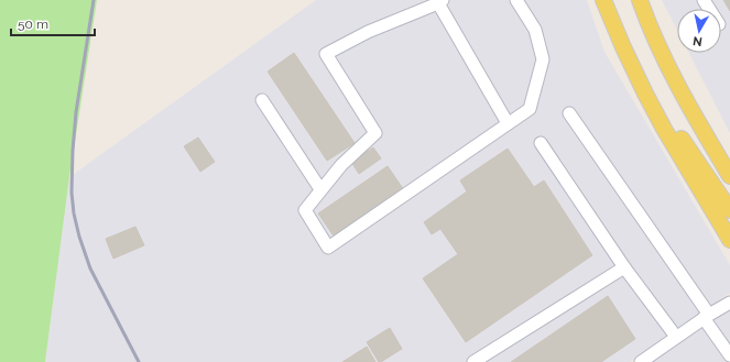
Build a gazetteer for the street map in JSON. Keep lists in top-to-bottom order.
{
  "scale_bar": "50 m",
  "north": "bottom"
}
